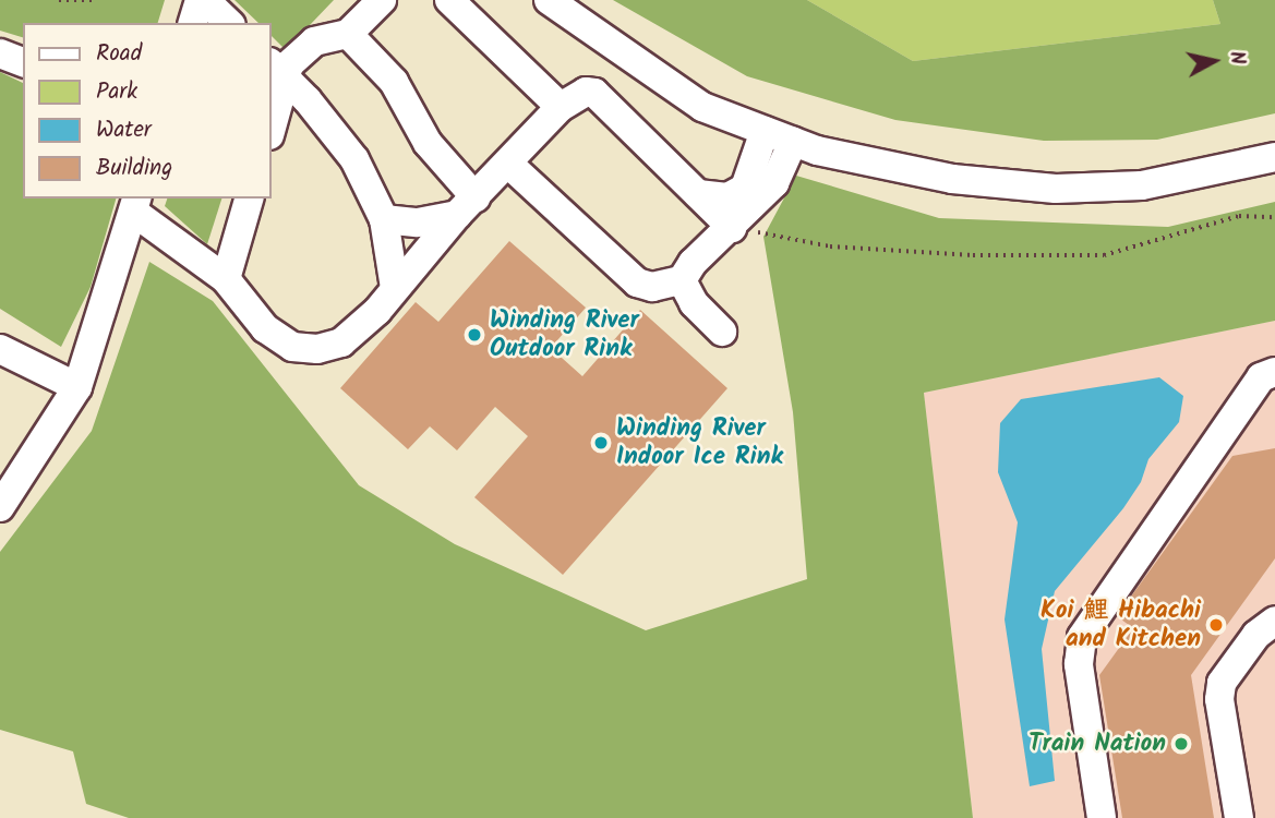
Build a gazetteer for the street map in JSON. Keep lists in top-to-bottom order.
{
  "places": [
    "Winding River Outdoor Rink",
    "Winding River Indoor Ice Rink",
    "Koi 鯉 Hibachi and Kitchen",
    "Train Nation"
  ],
  "legend": [
    "Road",
    "Park",
    "Water",
    "Building"
  ],
  "north": "right"
}
